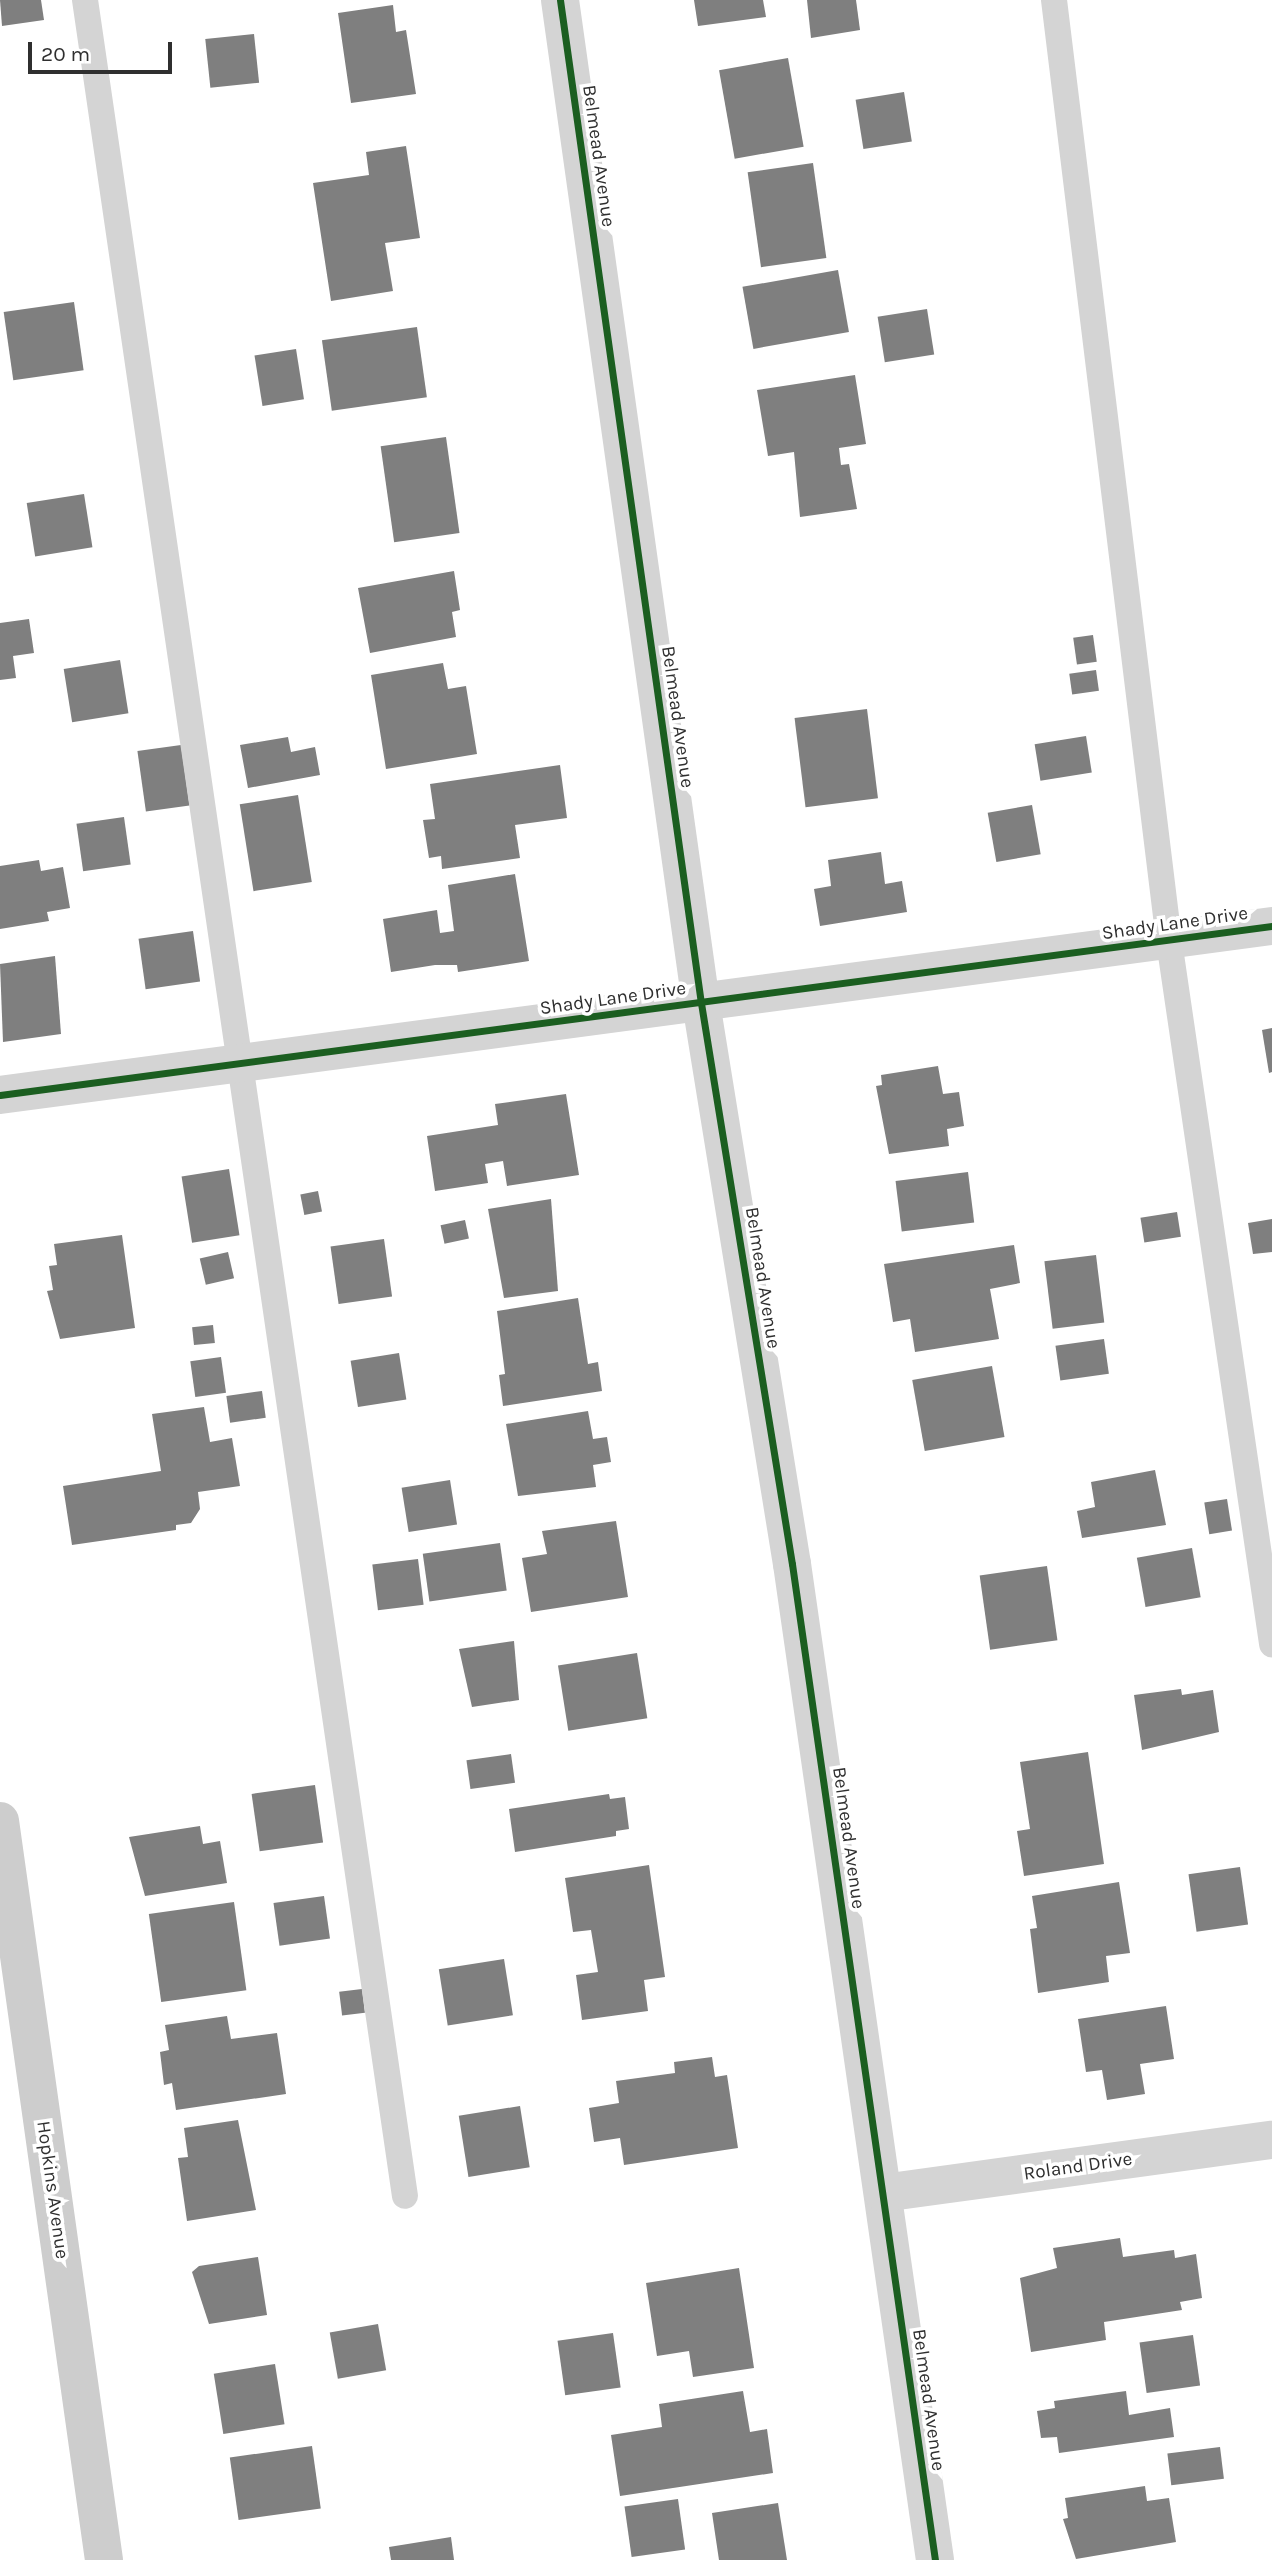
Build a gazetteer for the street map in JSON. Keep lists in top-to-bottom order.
{
  "streets": {
    "street": [
      "Belmead Avenue",
      "Shady Lane Drive",
      "Roland Drive",
      "Hopkins Avenue"
    ]
  },
  "crossings": [
    ["Belmead Avenue", "Shady Lane Drive"],
    ["Belmead Avenue", "Roland Drive"]
  ],
  "scale_bar": "20 m"
}
